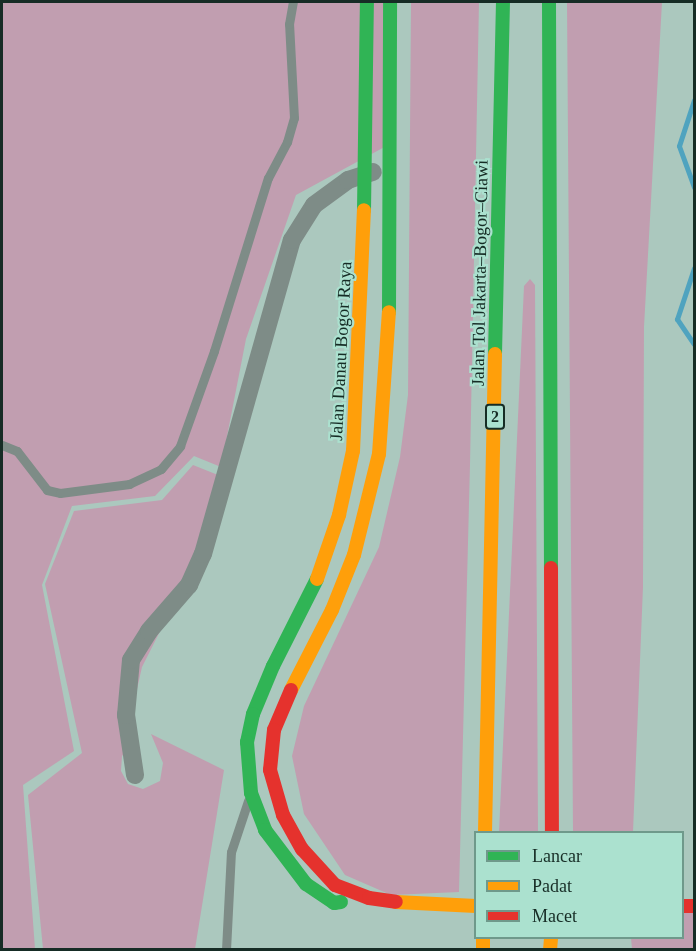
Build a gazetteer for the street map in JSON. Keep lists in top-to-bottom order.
{
  "streets": {
    "main road": ["Jalan Tol Jakarta–Bogor–Ciawi", "Jalan Danau Bogor Raya", "2"]
  },
  "legend": ["Lancar", "Padat", "Macet"]
}
